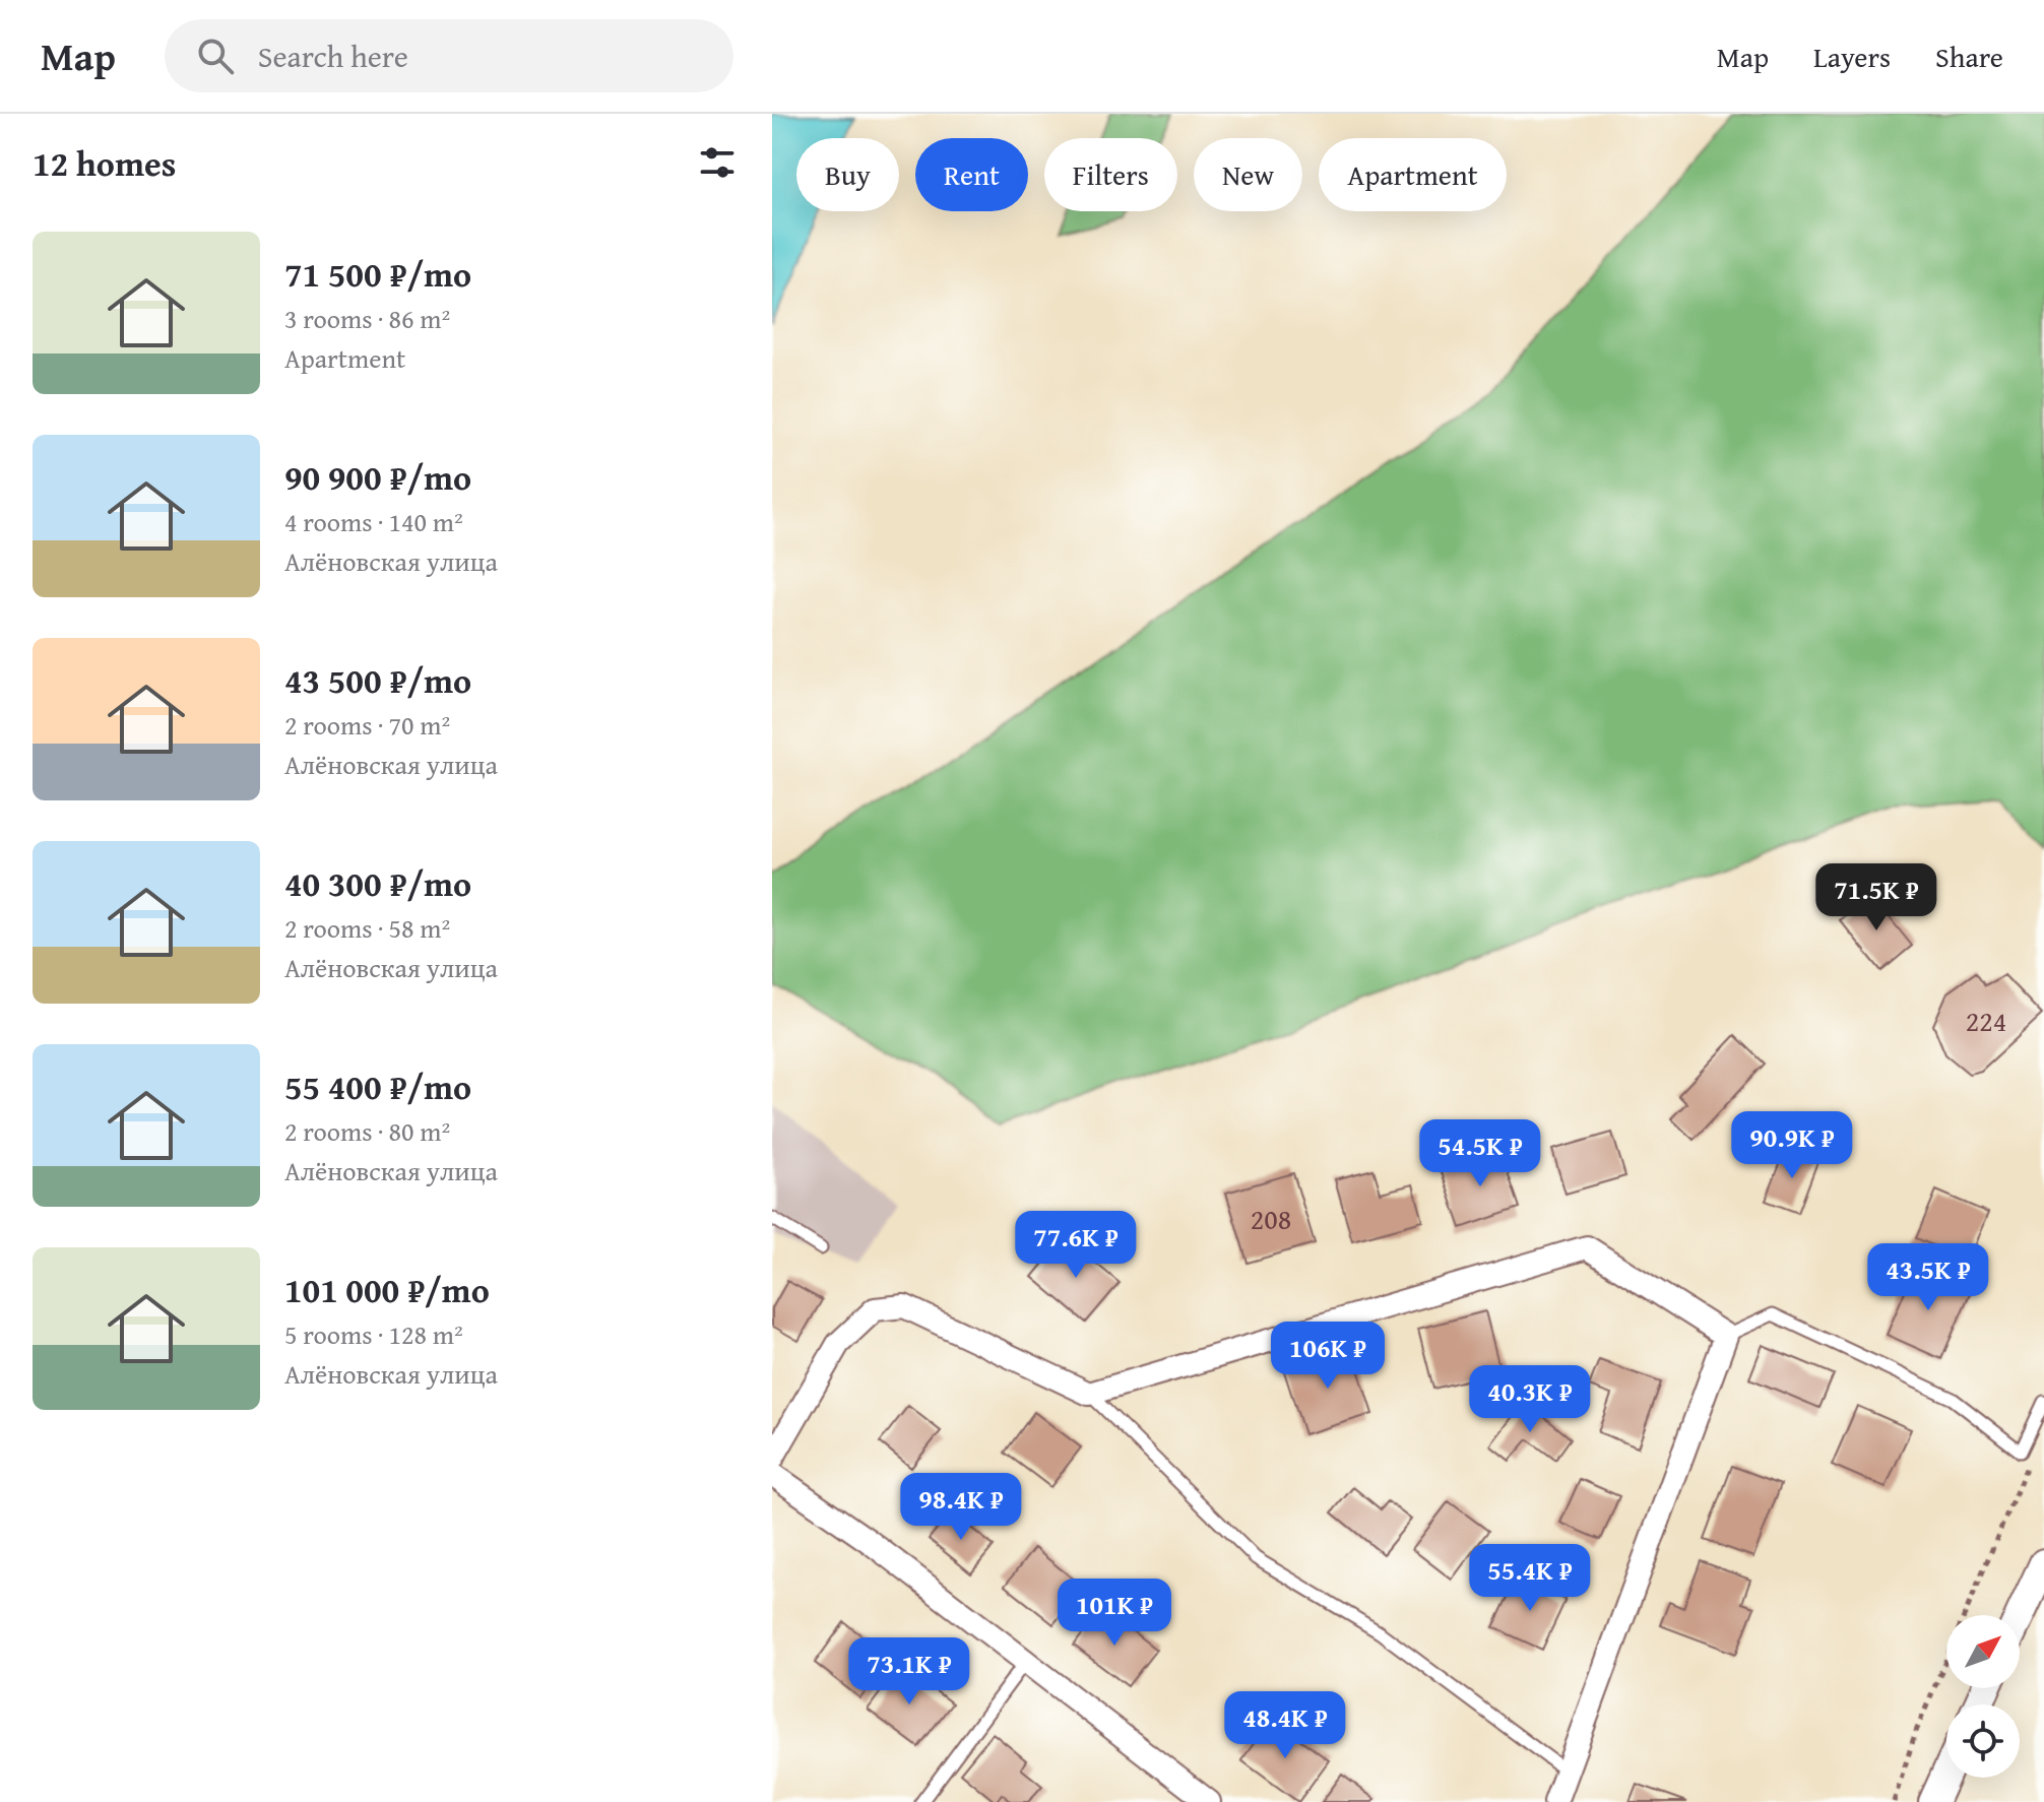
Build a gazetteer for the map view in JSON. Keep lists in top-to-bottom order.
{
  "house_numbers": ["224", "208"],
  "north": "top right",
  "page": {
    "header": "Map",
    "search": "Search here",
    "nav": ["Map", "Layers", "Share"],
    "heading": "12 homes",
    "chip": [
      "Buy",
      "Rent",
      "Filters",
      "New",
      "Apartment"
    ],
    "list": [
      {
        "name": "71 500 ₽/mo",
        "note": "3 rooms · 86 m² · Apartment"
      },
      {
        "name": "90 900 ₽/mo",
        "note": "4 rooms · 140 m² · Алёновская улица"
      },
      {
        "name": "43 500 ₽/mo",
        "note": "2 rooms · 70 m² · Алёновская улица"
      },
      {
        "name": "40 300 ₽/mo",
        "note": "2 rooms · 58 m² · Алёновская улица"
      },
      {
        "name": "55 400 ₽/mo",
        "note": "2 rooms · 80 m² · Алёновская улица"
      },
      {
        "name": "101 000 ₽/mo",
        "note": "5 rooms · 128 m² · Алёновская улица"
      }
    ],
    "price": [
      "71.5K ₽",
      "90.9K ₽",
      "54.5K ₽",
      "77.6K ₽",
      "43.5K ₽",
      "106K ₽",
      "40.3K ₽",
      "98.4K ₽",
      "55.4K ₽",
      "101K ₽",
      "73.1K ₽",
      "48.4K ₽"
    ]
  }
}
